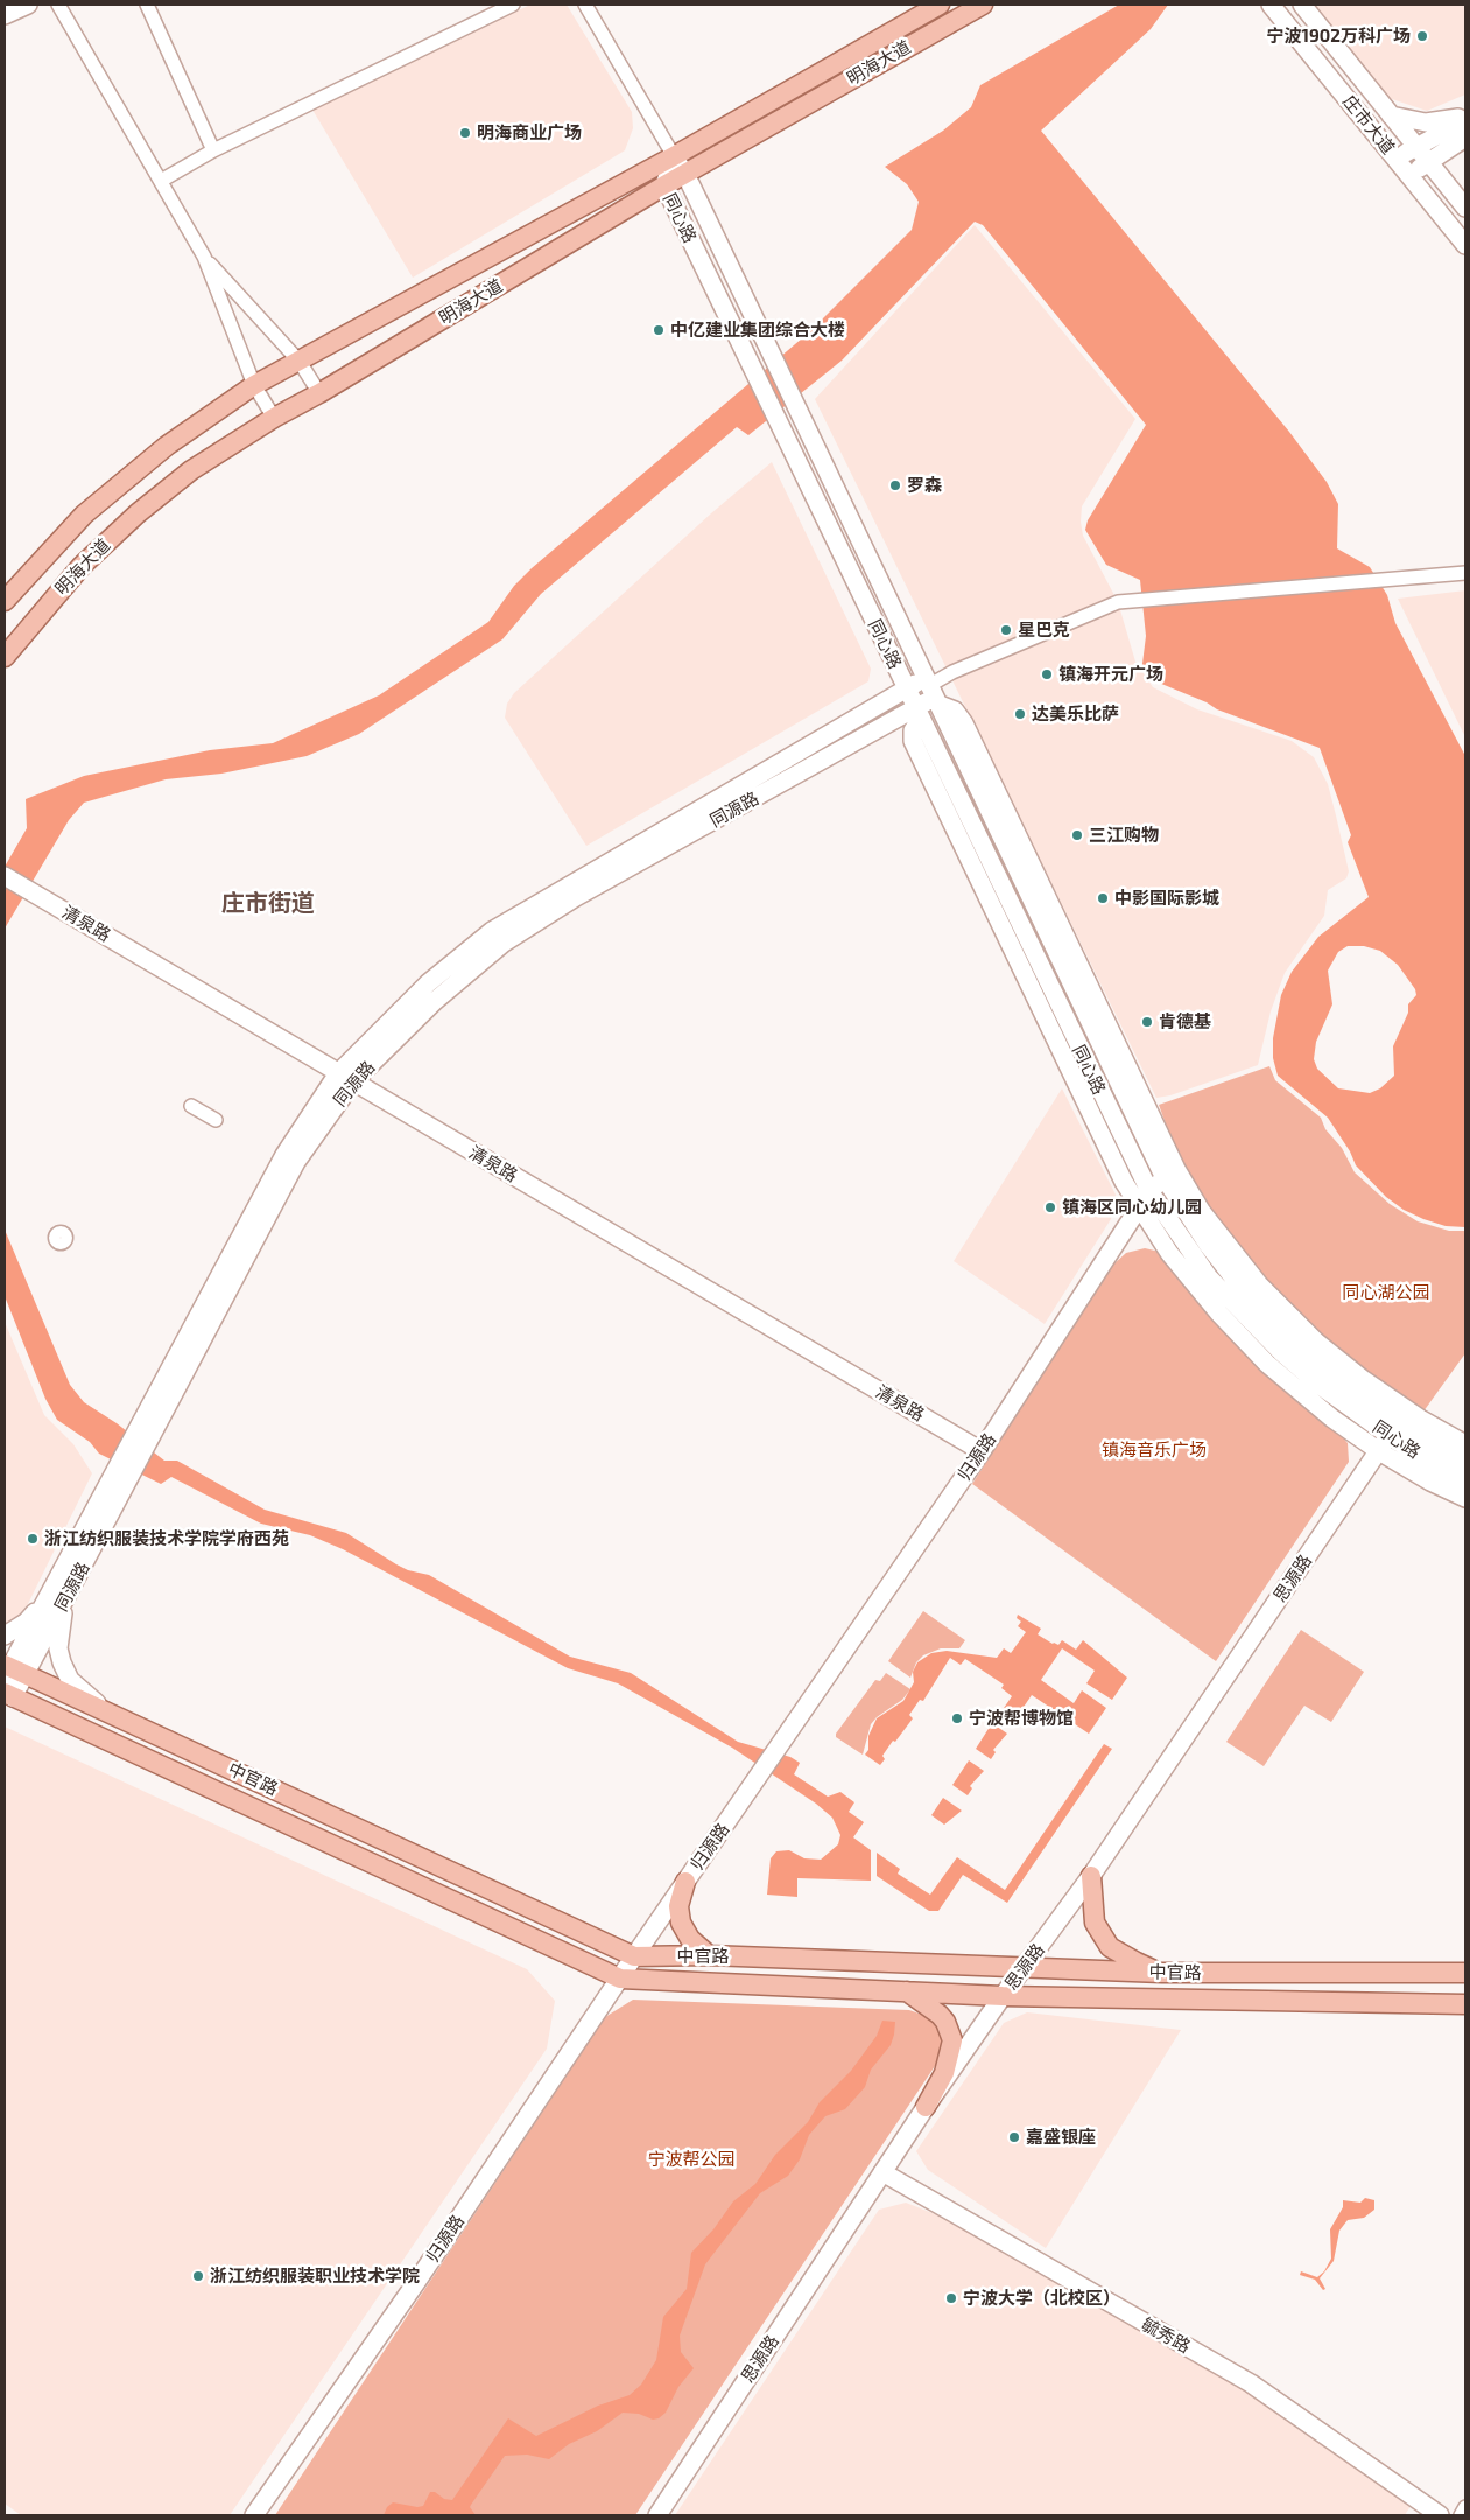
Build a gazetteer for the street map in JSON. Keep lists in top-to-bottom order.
{
  "streets": {
    "main road": ["明海大道", "中官路"],
    "street": [
      "庄市大道",
      "同心路",
      "同源路",
      "清泉路",
      "归源路",
      "思源路",
      "毓秀路"
    ]
  },
  "crossings": [
    ["明海大道", "同心路"],
    ["同心路", "同源路"],
    ["同心路", "归源路"],
    ["同心路", "思源路"],
    ["同源路", "清泉路"],
    ["同源路", "中官路"],
    ["清泉路", "归源路"],
    ["归源路", "中官路"],
    ["思源路", "中官路"],
    ["思源路", "毓秀路"]
  ],
  "districts": ["庄市街道"],
  "parks": ["同心湖公园", "镇海音乐广场", "宁波帮公园"],
  "places": [
    "宁波1902万科广场",
    "明海商业广场",
    "中亿建业集团综合大楼",
    "罗森",
    "星巴克",
    "镇海开元广场",
    "达美乐比萨",
    "三江购物",
    "中影国际影城",
    "肯德基",
    "镇海区同心幼儿园",
    "浙江纺织服装技术学院学府西苑",
    "宁波帮博物馆",
    "嘉盛银座",
    "浙江纺织服装职业技术学院",
    "宁波大学（北校区）"
  ]
}
